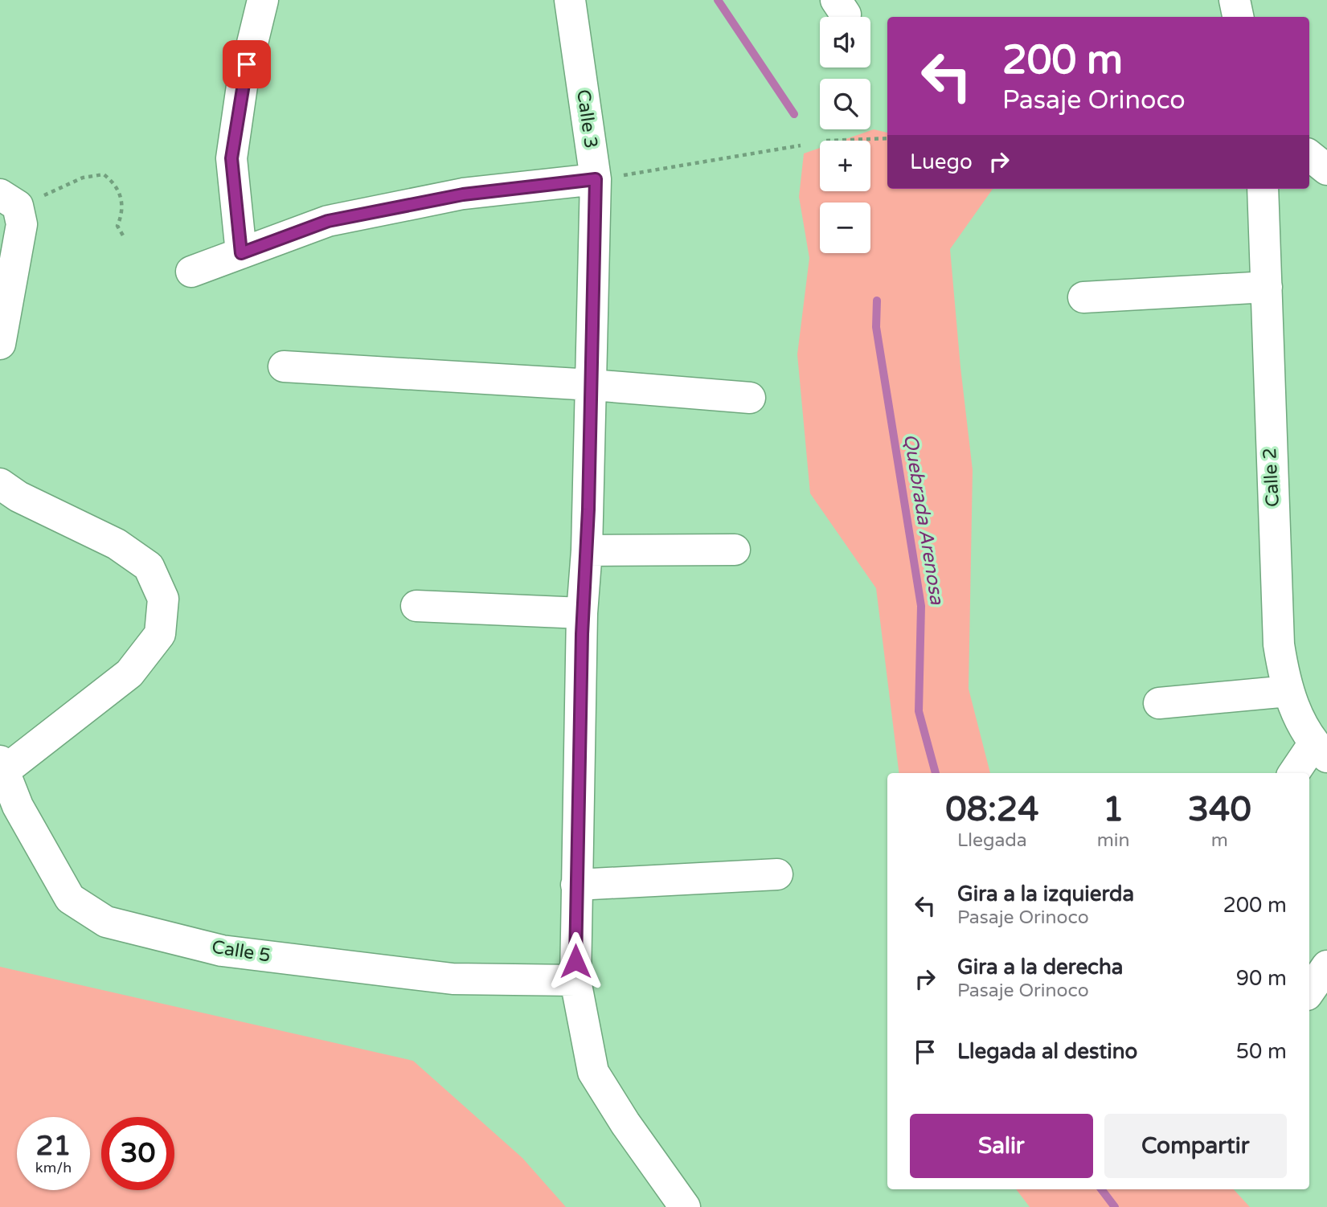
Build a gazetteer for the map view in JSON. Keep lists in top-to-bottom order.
{
  "streets": {
    "street": ["Calle 3", "Calle 2", "Calle 5"]
  },
  "crossings": [
    ["Calle 3", "Calle 5"]
  ],
  "water": ["Quebrada Arenosa"],
  "page": {
    "map_buttons": ["+", "−"],
    "turn": ["200 m", "Pasaje Orinoco"],
    "then": "Luego",
    "eta": [
      "08:24",
      "Llegada",
      "1",
      "min",
      "340",
      "m"
    ],
    "list": [
      {
        "name": "Gira a la izquierda",
        "note": "Pasaje Orinoco",
        "value": "200 m"
      },
      {
        "name": "Gira a la derecha",
        "note": "Pasaje Orinoco",
        "value": "90 m"
      },
      {
        "name": "Llegada al destino",
        "value": "50 m"
      }
    ],
    "buttons": ["Salir", "Compartir"],
    "speed": "21 km/h",
    "limit": "30"
  }
}
